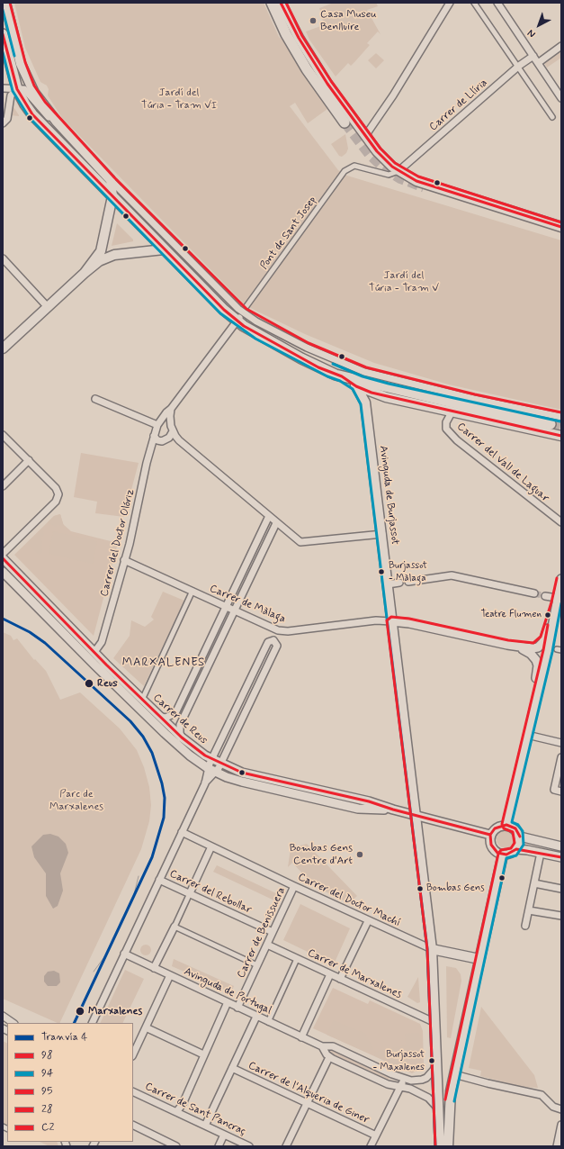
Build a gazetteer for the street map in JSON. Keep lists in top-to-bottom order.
{
  "streets": {
    "main road": ["Avinguda de Burjassot"],
    "street": [
      "Carrer de Llíria",
      "Pont de Sant Josep",
      "Carrer del Vall de Laguar",
      "Carrer del Doctor Olóriz",
      "Carrer de Màlaga",
      "Carrer de Reus",
      "Carrer del Rebollar",
      "Carrer del Doctor Machí",
      "Carrer de Benissuera",
      "Carrer de Marxalenes",
      "Avinguda de Portugal",
      "Carrer de l'Alqueria de Giner",
      "Carrer de Sant Pancraç"
    ]
  },
  "crossings": [
    ["Carrer de Llíria", "Pont de Sant Josep"],
    ["Avinguda de Burjassot", "Carrer de Màlaga"],
    ["Avinguda de Burjassot", "Carrer de Reus"],
    ["Avinguda de Burjassot", "Carrer del Doctor Machí"],
    ["Avinguda de Burjassot", "Carrer de Marxalenes"],
    ["Avinguda de Burjassot", "Avinguda de Portugal"],
    ["Carrer del Doctor Olóriz", "Carrer de Màlaga"],
    ["Carrer del Doctor Olóriz", "Carrer de Reus"],
    ["Carrer del Rebollar", "Carrer de Benissuera"],
    ["Carrer del Doctor Machí", "Carrer de Benissuera"],
    ["Carrer de Benissuera", "Carrer de Marxalenes"],
    ["Carrer de Benissuera", "Avinguda de Portugal"]
  ],
  "districts": ["MARXALENES"],
  "parks": ["Jardí del Túria - Tram VI", "Jardí del Túria - Tram V", "Parc de Marxalenes"],
  "places": [
    "Casa Museu Benlluire",
    "Burjassot - Màlaga",
    "Teatre Flumen",
    "Reus",
    "Bombas Gens Centre d'Art",
    "Bombas Gens",
    "Marxalenes",
    "Burjassot - Maxalenes"
  ],
  "lines": [
    "transit line 95",
    "transit line 28",
    "transit line C2",
    "transit line 94",
    "transit line 98",
    "tram line 4"
  ],
  "legend": [
    "Tranvía 4",
    "98",
    "94",
    "95",
    "28",
    "C2"
  ],
  "north": "bottom left"
}
